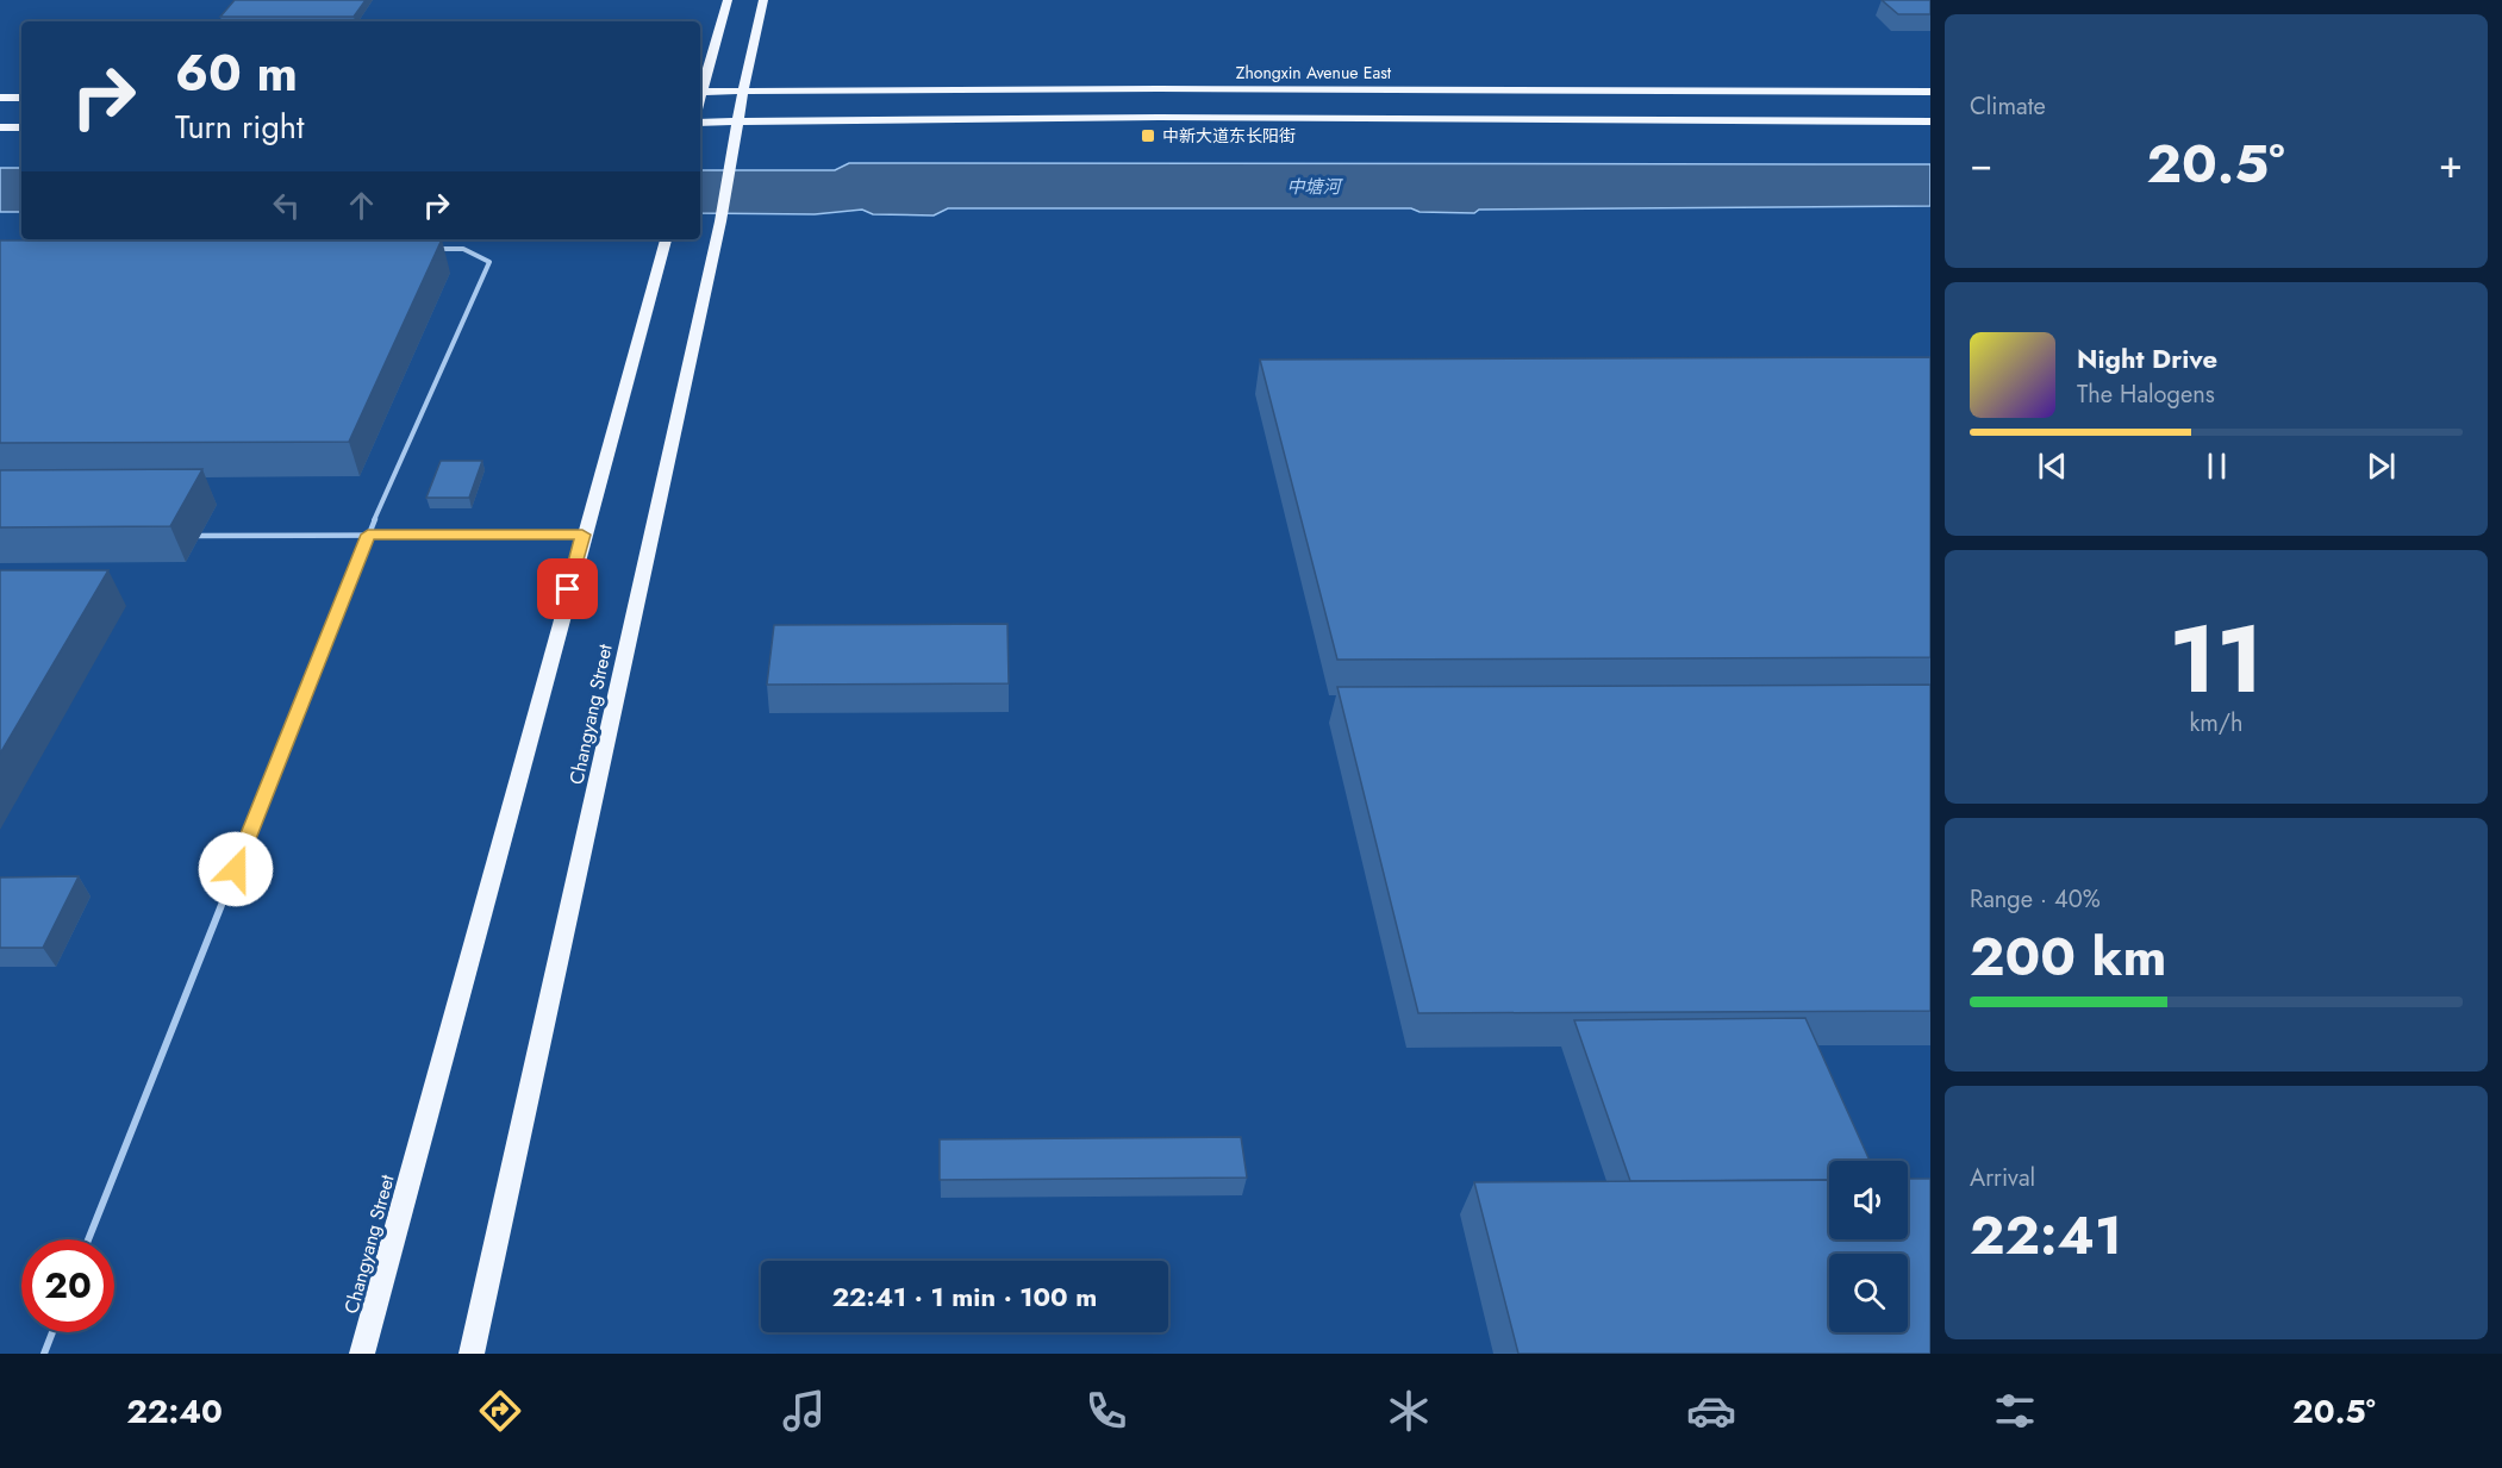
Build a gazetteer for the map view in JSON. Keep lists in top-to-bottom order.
{
  "streets": {
    "main road": ["Zhongxin Avenue East", "Changyang Street"]
  },
  "crossings": [
    ["Zhongxin Avenue East", "Changyang Street"]
  ],
  "water": ["中塘河"],
  "places": {
    "transit": ["中新大道东长阳街"]
  },
  "page": {
    "tile": [
      "Climate",
      ["11", "km/h"],
      ["Range · 40%", "200 km"],
      ["Arrival", "22:41"]
    ],
    "turn": ["60 m", "Turn right"],
    "heat": ["−", "20.5°", "+"],
    "song": ["Night Drive", "The Halogens"],
    "limit": "20",
    "trip": "22:41 · 1 min · 100 m",
    "tabs": ["22:40", "20.5°"]
  }
}
